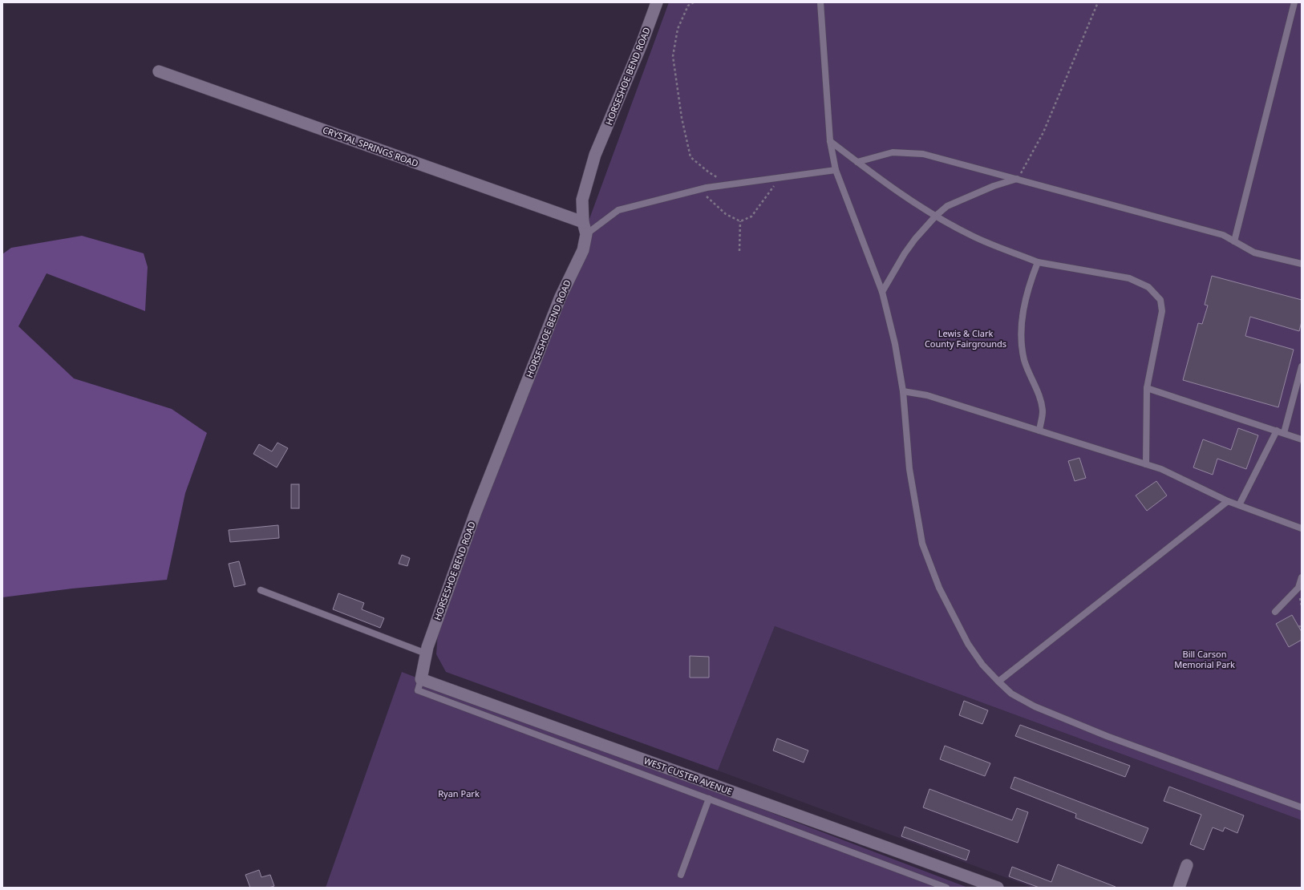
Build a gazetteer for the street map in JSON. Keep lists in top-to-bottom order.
{
  "streets": {
    "street": ["HORSESHOE BEND ROAD", "CRYSTAL SPRINGS ROAD", "WEST CUSTER AVENUE"]
  },
  "crossings": [
    ["HORSESHOE BEND ROAD", "CRYSTAL SPRINGS ROAD"]
  ],
  "parks": ["Lewis & Clark County Fairgrounds", "Bill Carson Memorial Park", "Ryan Park"]
}
